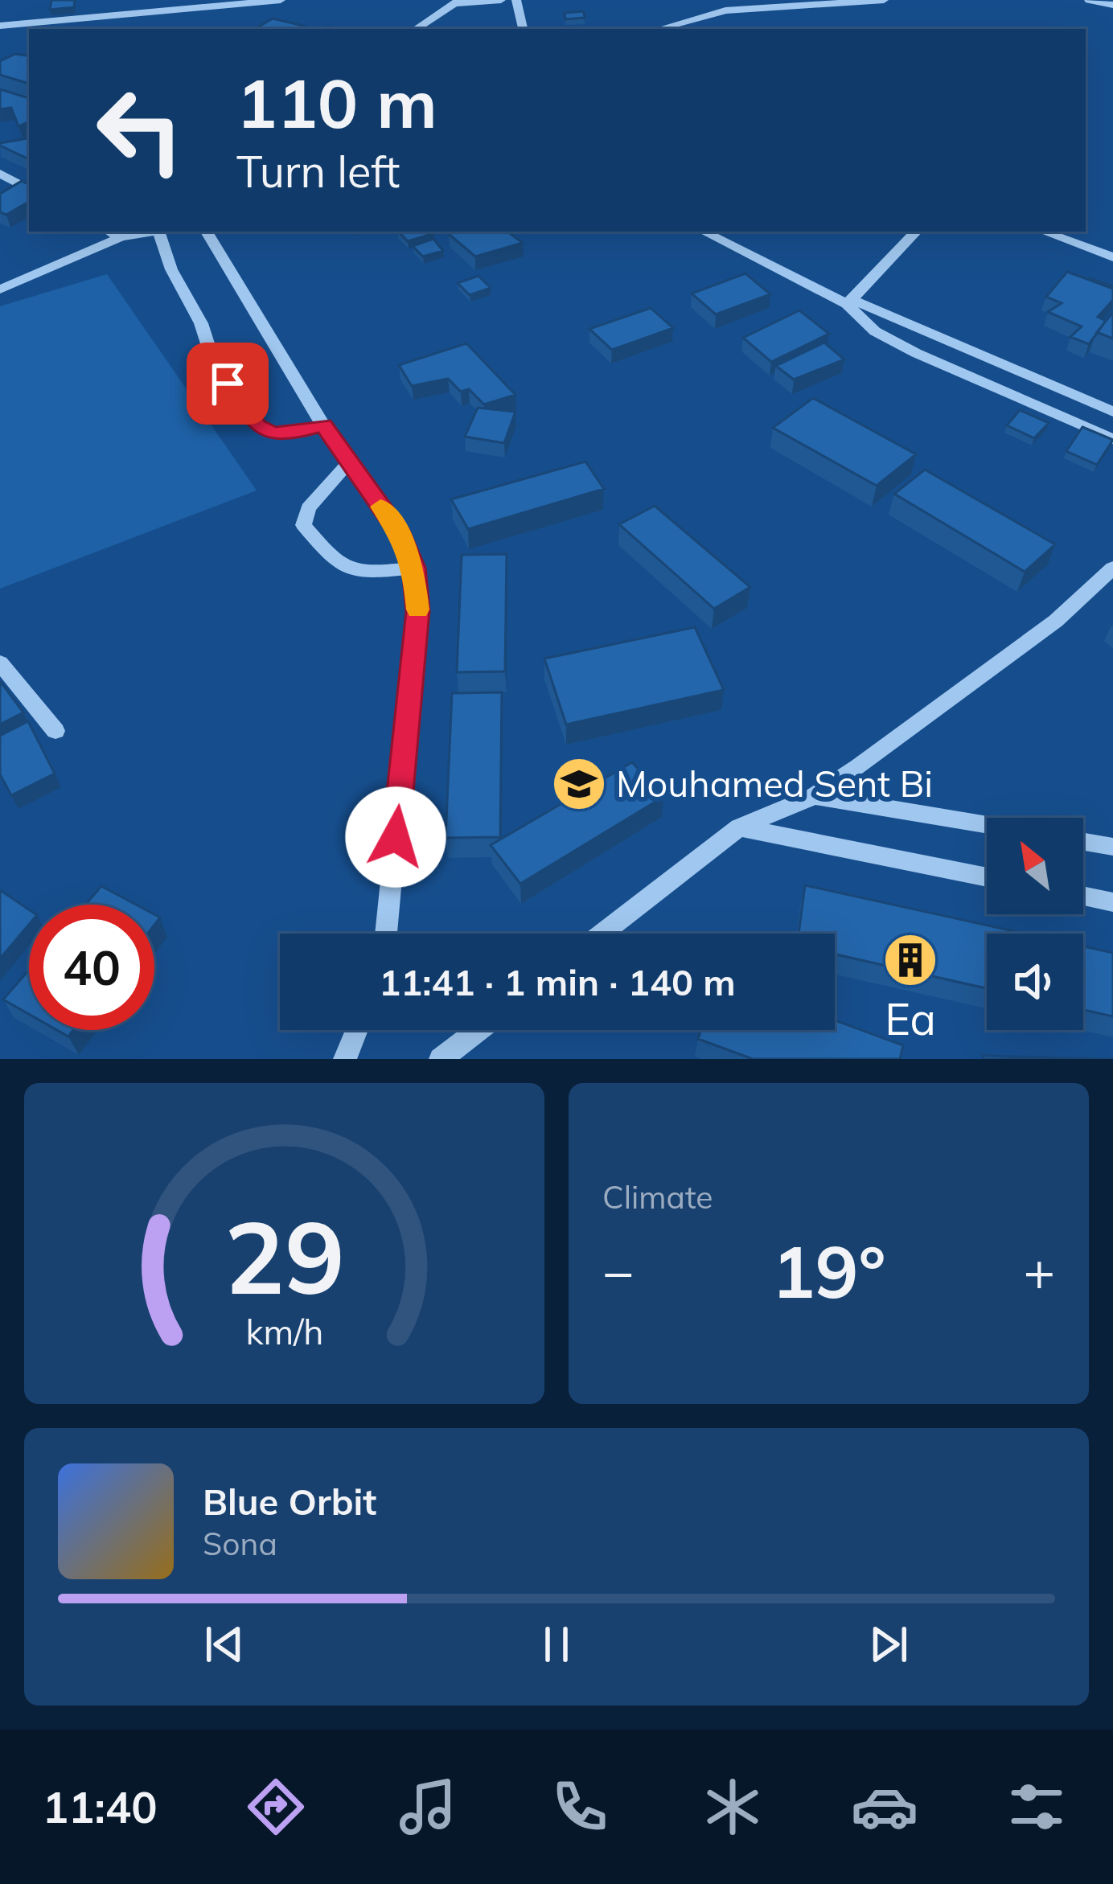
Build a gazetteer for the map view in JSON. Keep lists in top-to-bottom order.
{
  "places": {
    "school or university": ["Mouhamed Sent Bi"],
    "building": ["Ea"]
  },
  "north": "top left",
  "page": {
    "turn": ["110 m", "Turn left"],
    "limit": "40",
    "trip": "11:41 · 1 min · 140 m",
    "tile": "Climate",
    "heat": ["−", "19°", "+"],
    "song": ["Blue Orbit", "Sona"],
    "tabs": "11:40",
    "gauge": ["29", "km/h"]
  }
}
